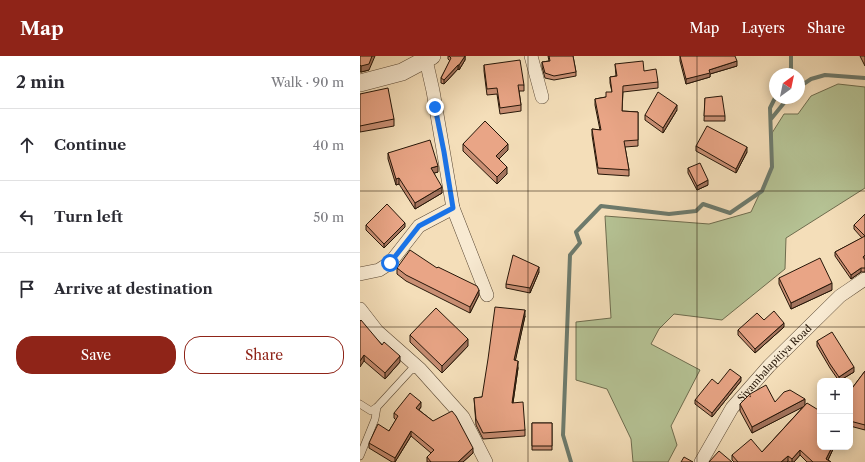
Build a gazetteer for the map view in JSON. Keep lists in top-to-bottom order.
{
  "streets": {
    "street": ["Siyambalapitiya Road"]
  },
  "north": "top right",
  "page": {
    "header": "Map",
    "nav": ["Map", "Layers", "Share"],
    "heading": ["2 min", "Walk · 90 m"],
    "list": [
      ["Continue", "40 m"],
      ["Turn left", "50 m"],
      "Arrive at destination"
    ],
    "buttons": ["Save", "Share"],
    "map_buttons": ["+", "−"]
  }
}
